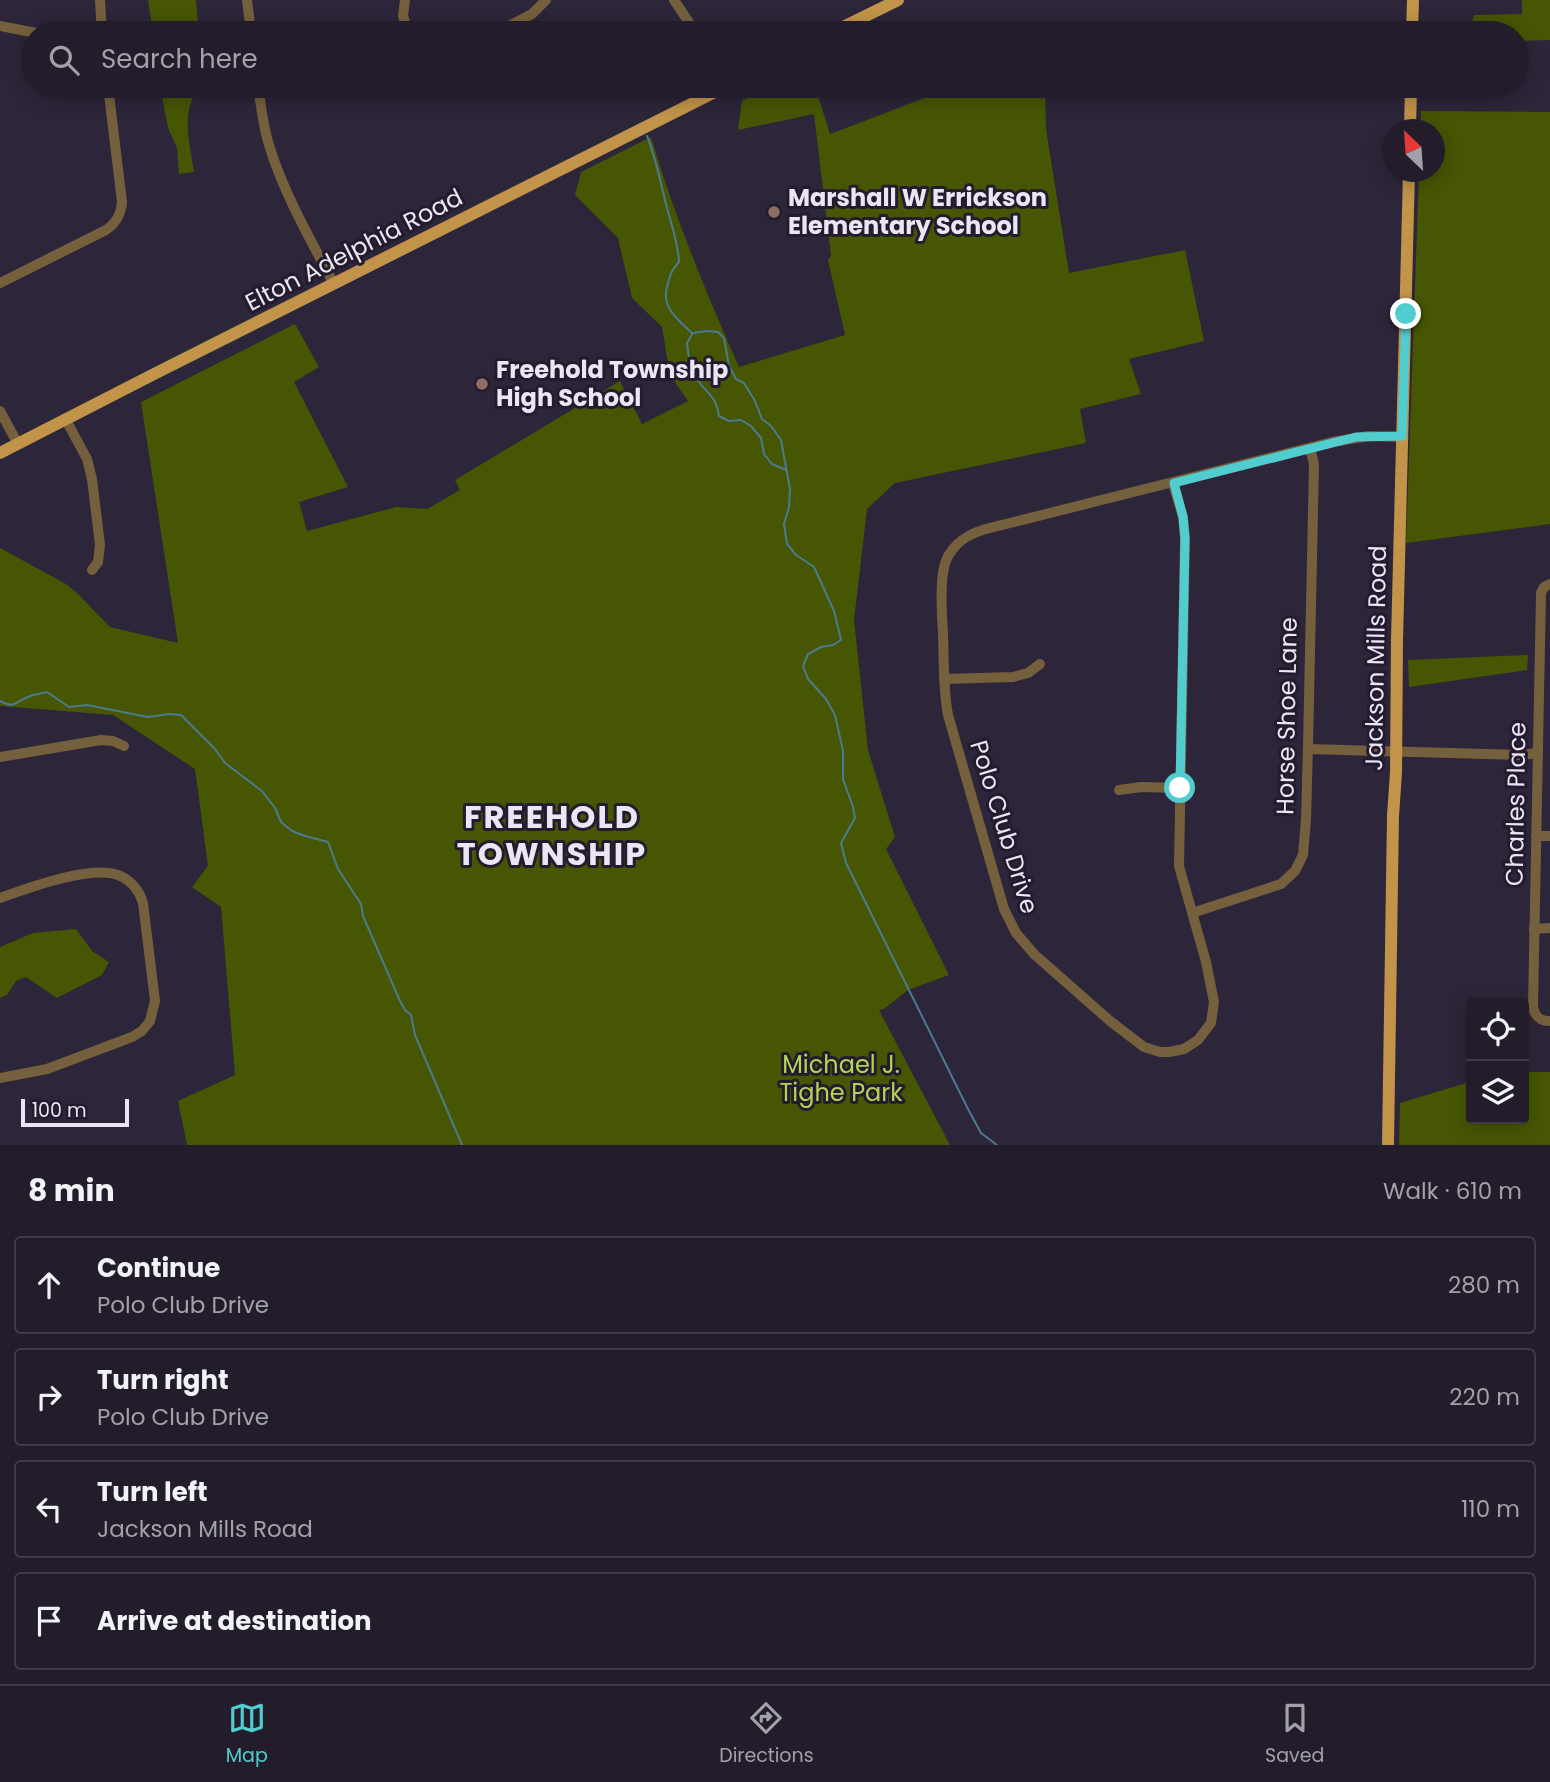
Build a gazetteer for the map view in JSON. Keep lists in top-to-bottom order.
{
  "streets": {
    "main road": ["Elton Adelphia Road", "Jackson Mills Road"],
    "street": ["Horse Shoe Lane", "Charles Place", "Polo Club Drive"]
  },
  "crossings": [
    ["Jackson Mills Road", "Polo Club Drive"],
    ["Horse Shoe Lane", "Polo Club Drive"]
  ],
  "districts": ["FREEHOLD TOWNSHIP"],
  "parks": ["Michael J. Tighe Park"],
  "places": ["Marshall W Errickson Elementary School", "Freehold Township High School"],
  "scale_bar": "100 m",
  "north": "top left",
  "page": {
    "search": "Search here",
    "scale": "100 m",
    "heading": ["8 min", "Walk · 610 m"],
    "list": [
      ["Continue", "Polo Club Drive", "280 m"],
      ["Turn right", "Polo Club Drive", "220 m"],
      ["Turn left", "Jackson Mills Road", "110 m"],
      "Arrive at destination"
    ],
    "nav": ["Map", "Directions", "Saved"]
  }
}
